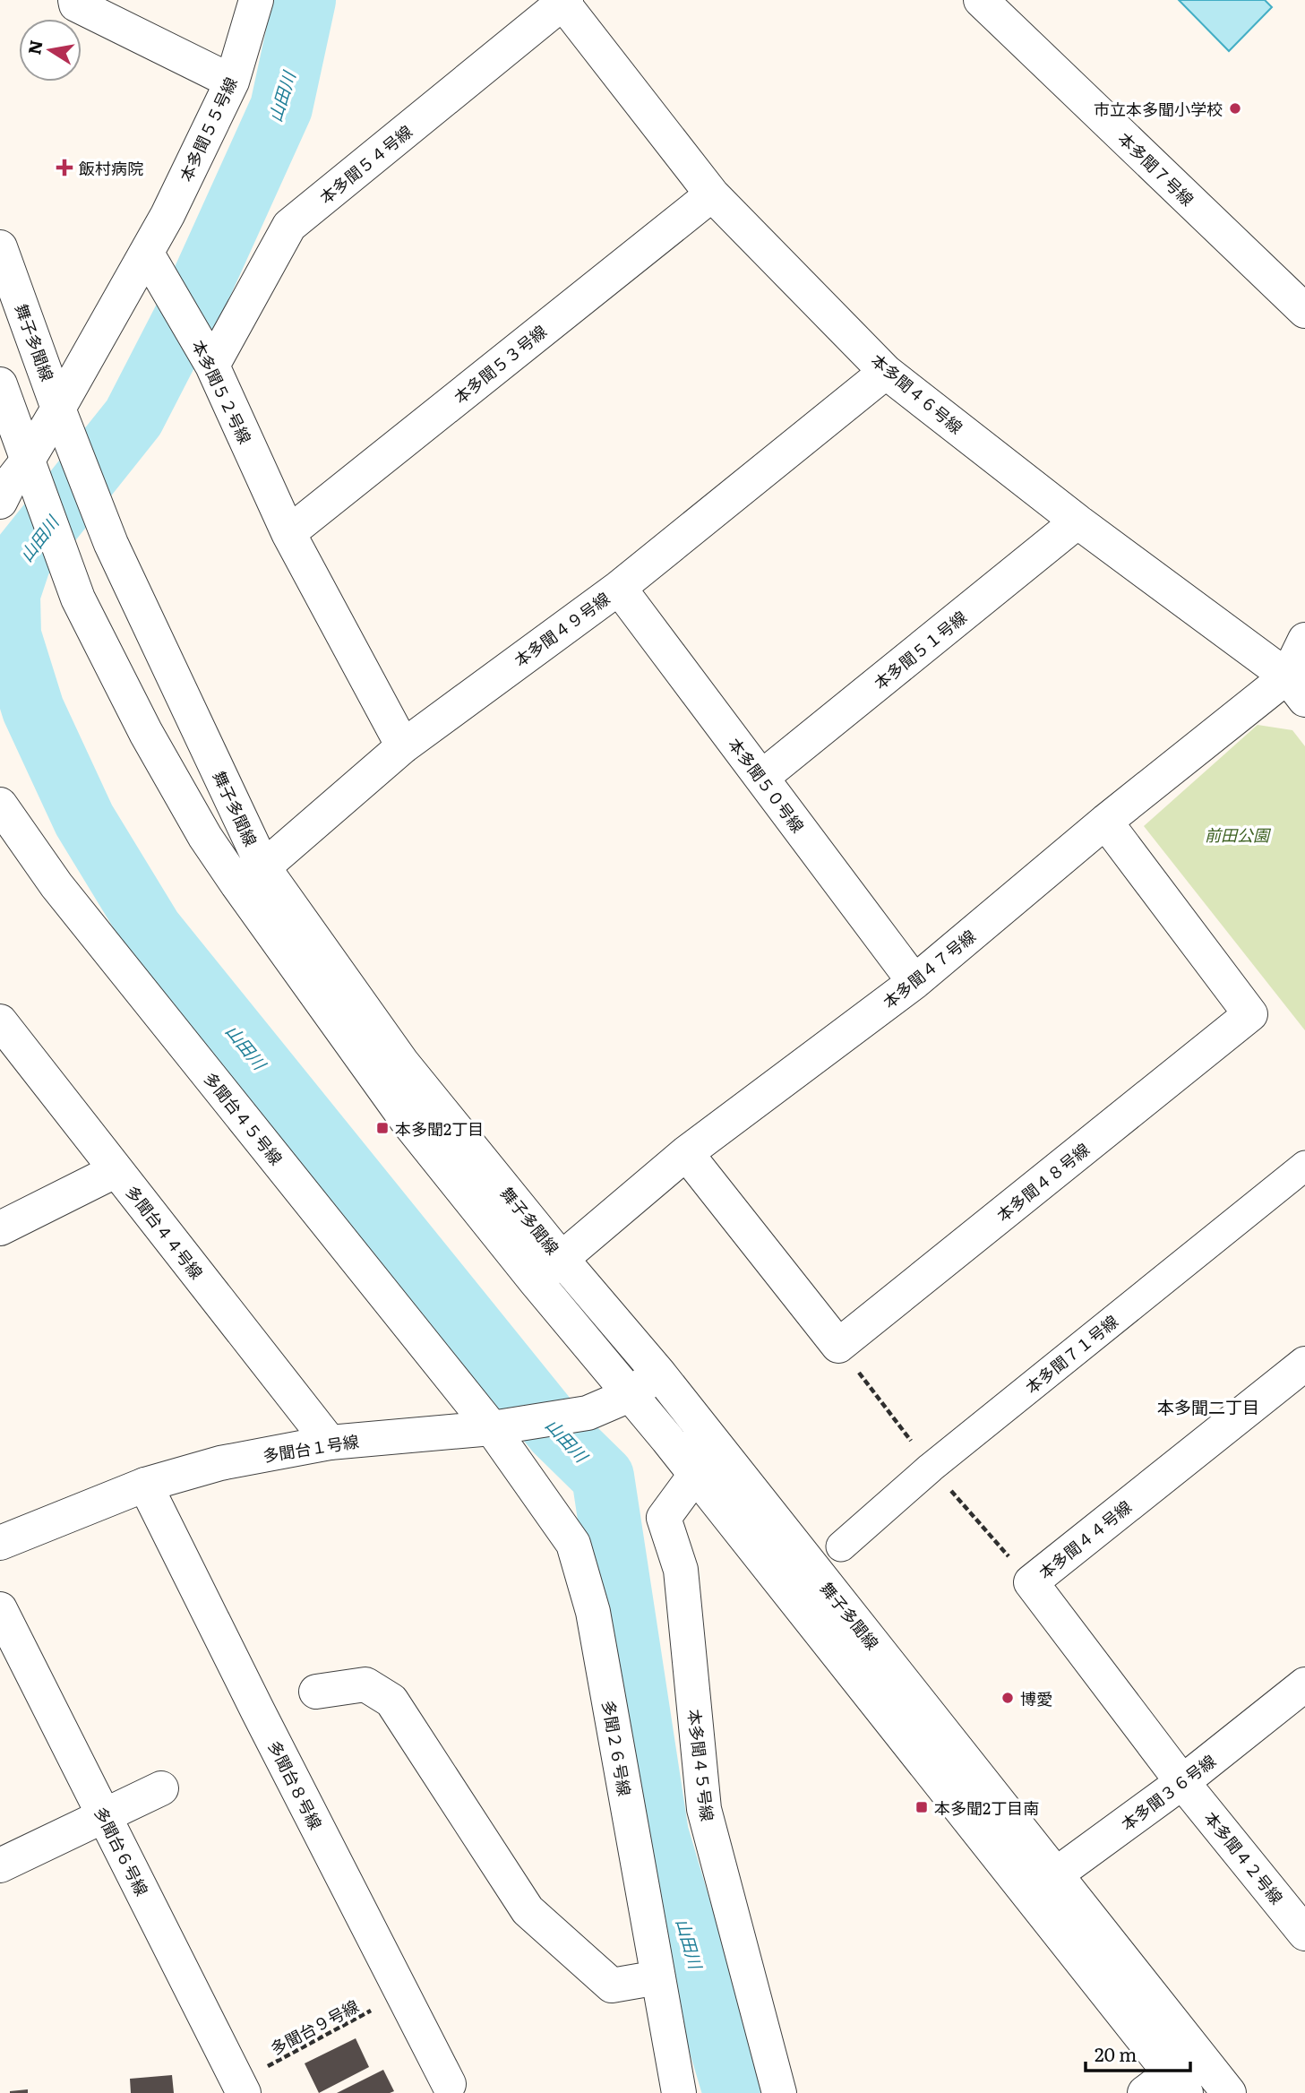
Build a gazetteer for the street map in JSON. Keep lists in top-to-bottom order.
{
  "streets": {
    "street": [
      "本多聞５５号線",
      "本多聞５４号線",
      "本多聞７号線",
      "舞子多聞線",
      "本多聞５３号線",
      "本多聞５２号線",
      "本多聞４６号線",
      "本多聞４９号線",
      "本多聞５１号線",
      "本多聞５０号線",
      "本多聞４７号線",
      "多聞台４５号線",
      "本多聞４８号線",
      "多聞台４４号線",
      "本多聞７１号線",
      "多聞台１号線",
      "本多聞４４号線",
      "多聞２６号線",
      "本多聞４５号線",
      "多聞台８号線",
      "本多聞３６号線",
      "多聞台６号線",
      "本多聞４２号線"
    ],
    "path": ["多聞台９号線"]
  },
  "crossings": [
    ["本多聞５５号線", "本多聞５２号線"],
    ["本多聞５４号線", "本多聞５２号線"],
    ["本多聞５４号線", "本多聞４６号線"],
    ["舞子多聞線", "本多聞４９号線"],
    ["舞子多聞線", "本多聞４７号線"],
    ["舞子多聞線", "多聞台１号線"],
    ["舞子多聞線", "本多聞４５号線"],
    ["舞子多聞線", "本多聞３６号線"],
    ["本多聞５３号線", "本多聞５２号線"],
    ["本多聞５３号線", "本多聞４６号線"],
    ["本多聞５２号線", "本多聞４９号線"],
    ["本多聞４６号線", "本多聞４９号線"],
    ["本多聞４６号線", "本多聞５１号線"],
    ["本多聞４６号線", "本多聞４７号線"],
    ["本多聞４９号線", "本多聞５０号線"],
    ["本多聞５１号線", "本多聞５０号線"],
    ["本多聞５０号線", "本多聞４７号線"],
    ["本多聞４７号線", "本多聞４８号線"],
    ["多聞台４５号線", "多聞台１号線"],
    ["多聞台４５号線", "多聞２６号線"],
    ["多聞台４４号線", "多聞台１号線"],
    ["多聞台１号線", "多聞２６号線"],
    ["多聞台１号線", "多聞台８号線"],
    ["本多聞４４号線", "本多聞３６号線"],
    ["本多聞４４号線", "本多聞４２号線"],
    ["多聞台８号線", "多聞台９号線"],
    ["本多聞３６号線", "本多聞４２号線"],
    ["多聞台６号線", "多聞台９号線"]
  ],
  "districts": ["本多聞二丁目"],
  "water": ["山田川"],
  "parks": ["前田公園"],
  "places": {
    "other": ["市立本多聞小学校", "博愛"],
    "health": ["飯村病院"],
    "transit": ["本多聞2丁目", "本多聞2丁目南"]
  },
  "scale_bar": "20 m",
  "north": "left"
}
